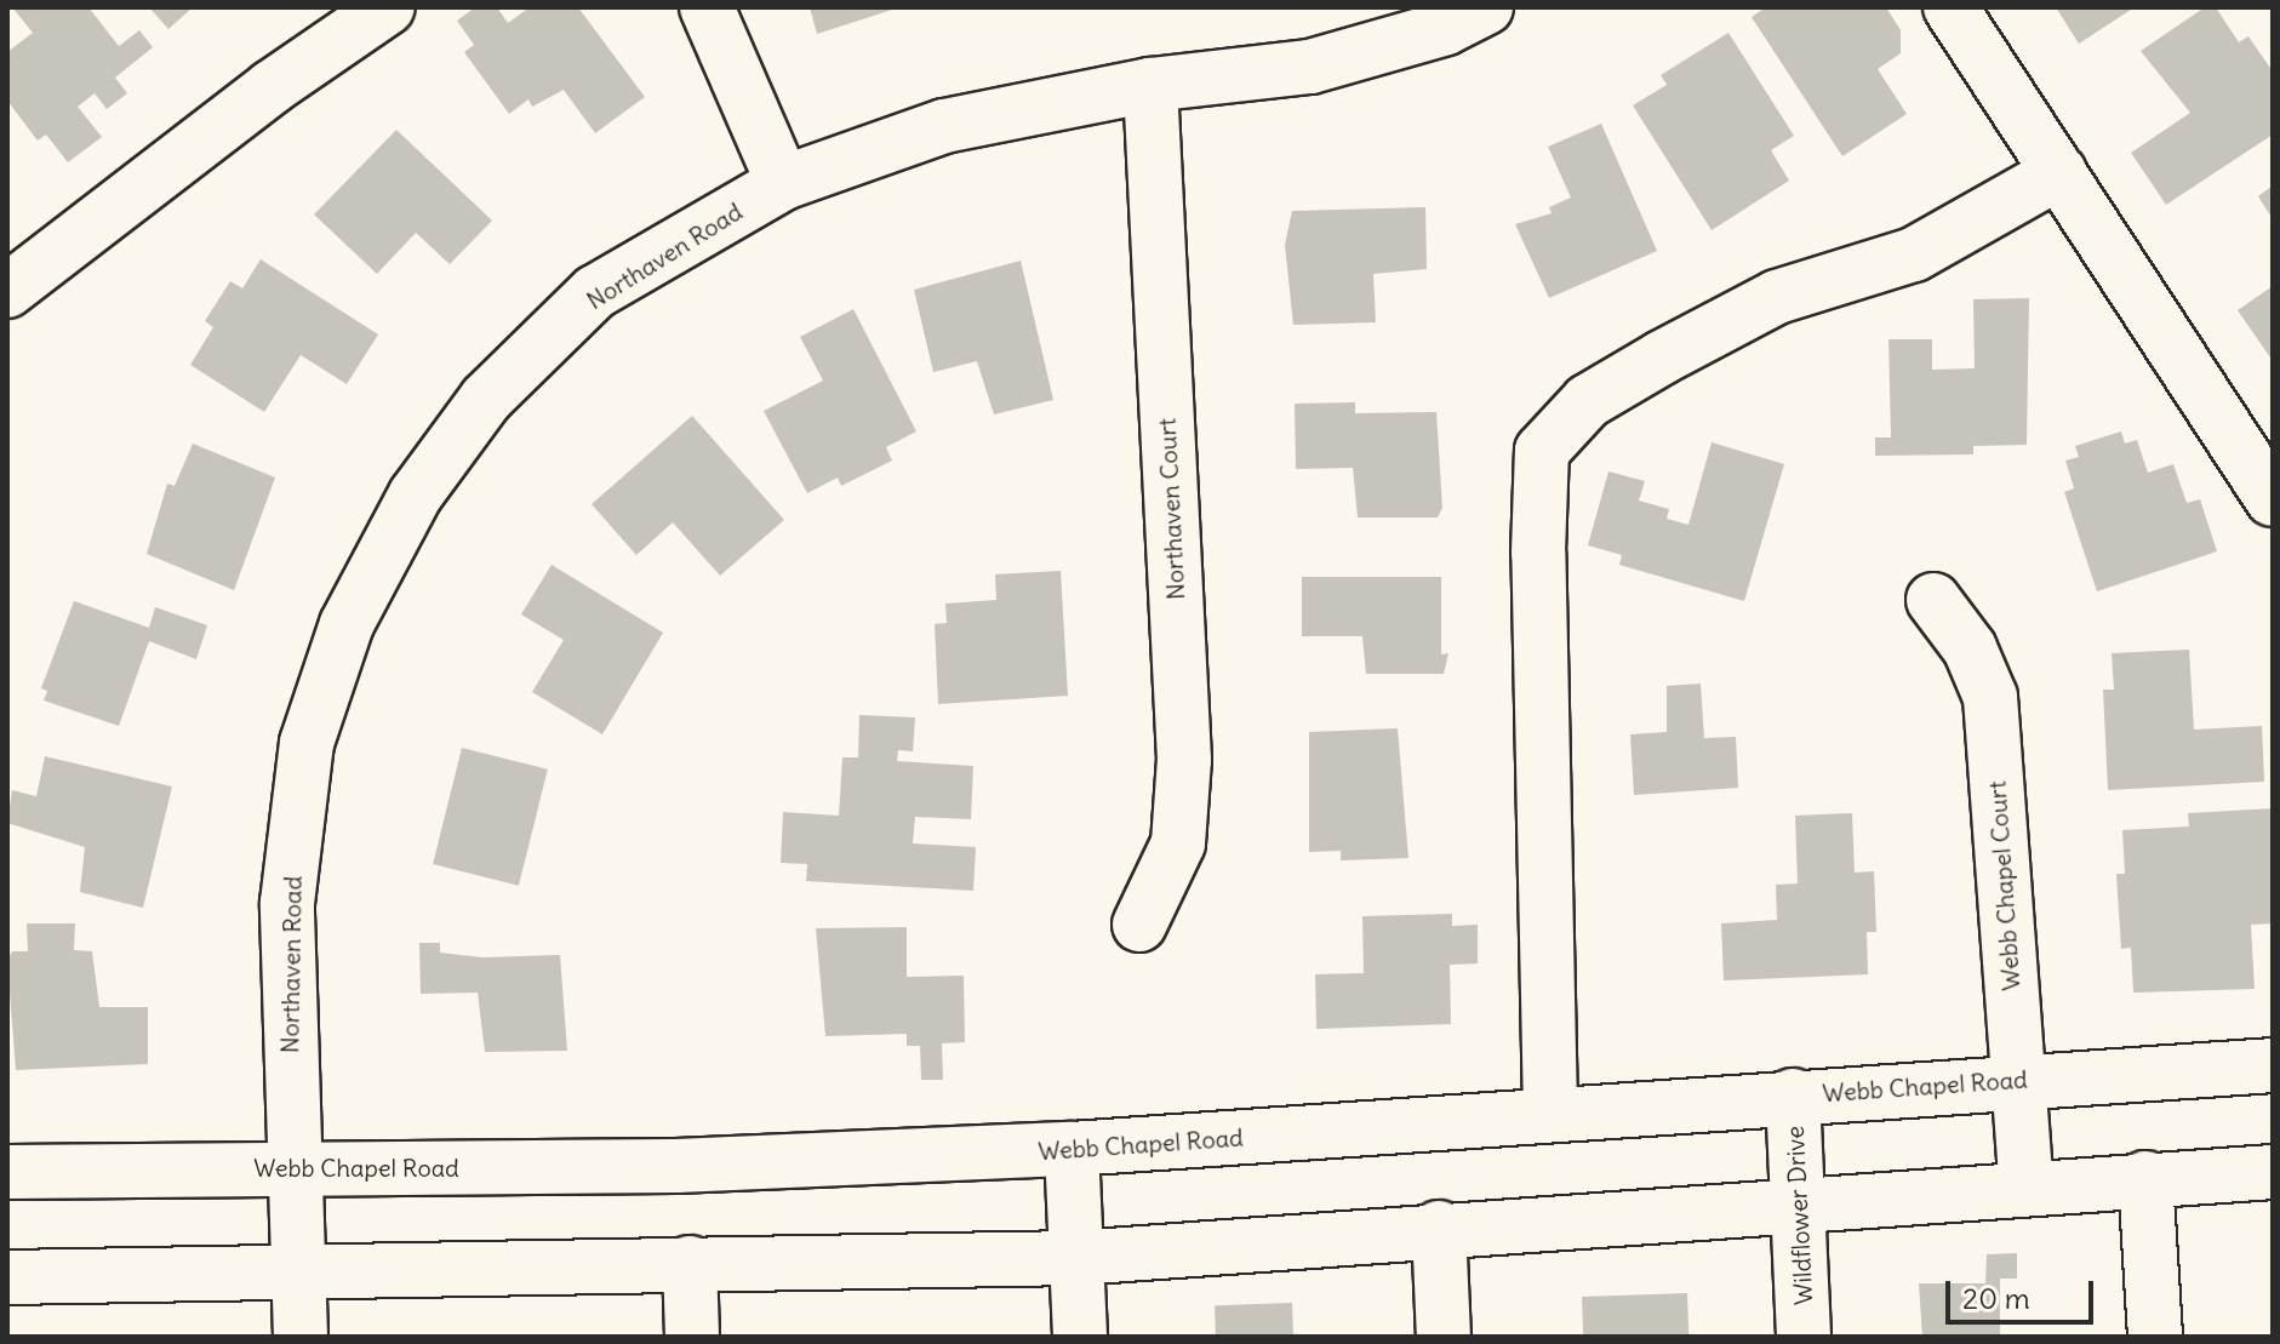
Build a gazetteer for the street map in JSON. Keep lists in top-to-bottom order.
{
  "streets": {
    "main road": [
      "Northaven Road",
      "Northaven Court",
      "Webb Chapel Court",
      "Webb Chapel Road",
      "Wildflower Drive"
    ]
  },
  "crossings": [
    ["Northaven Road", "Northaven Court"],
    ["Northaven Road", "Webb Chapel Road"],
    ["Webb Chapel Court", "Webb Chapel Road"],
    ["Webb Chapel Road", "Wildflower Drive"]
  ],
  "scale_bar": "20 m"
}
